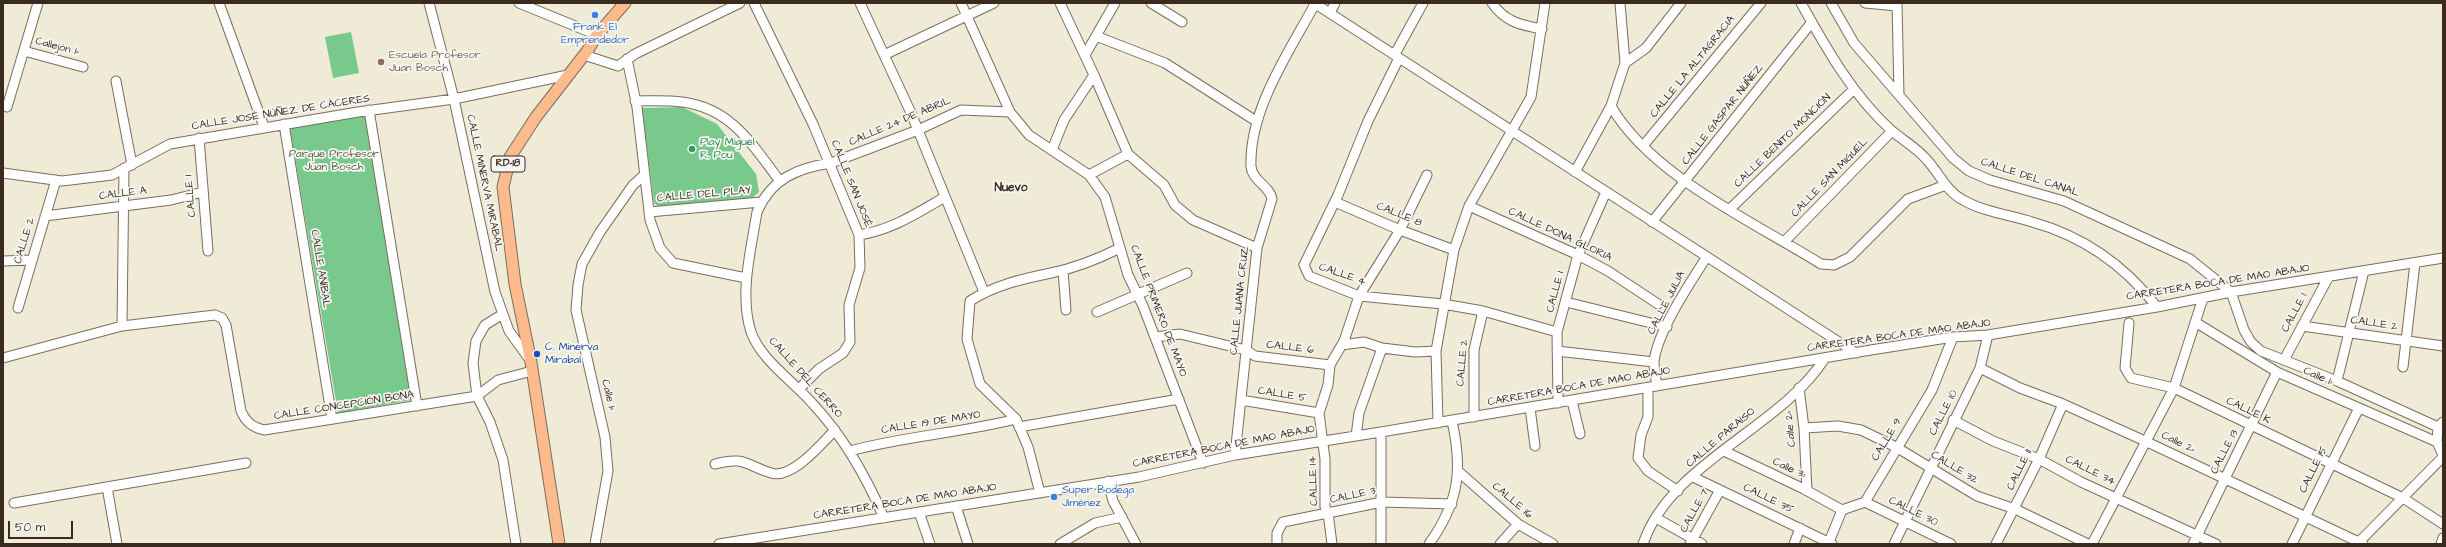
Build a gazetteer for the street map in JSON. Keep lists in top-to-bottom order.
{
  "streets": {
    "main road": ["RD-18"],
    "street": [
      "Callejón 1ª",
      "CALLE LA ALTAGRACIA",
      "CALLE JOSÉ NÚÑEZ DE CÁCERES",
      "CALLE GASPAR NÚÑEZ",
      "CALLE 24 DE ABRIL",
      "CALLE BENITO MONCIÓN",
      "CALLE SAN MIGUEL",
      "CALLE DEL CANAL",
      "CALLE MINERVA MIRABAL",
      "CALLE SAN JOSÉ",
      "CALLE A",
      "CALLE DEL PLAY",
      "CALLE 1",
      "CALLE 8",
      "CALLE DONA GLORIA",
      "CALLE 2",
      "CALLE ANÍBAL",
      "CALLE 4",
      "CARRETERA BOCA DE MAO ABAJO",
      "CALLE JUANA CRUZ",
      "CALLE JULIA",
      "CALLE PRIMERO DE MAYO",
      "CALLE 6",
      "Calle 1ª",
      "CALLE DEL CERRO",
      "CALLE 5",
      "CALLE CONCEPCIÓN BONA",
      "CALLE K",
      "CALLE 10",
      "CALLE 19 DE MAYO",
      "Calle 2ª",
      "CALLE PARAÍSO",
      "CALLE 9",
      "CALLE 13",
      "CALLE 32",
      "Calle 3ª",
      "CALLE 11",
      "CALLE 15",
      "CALLE 34",
      "CALLE 14",
      "CALLE 3",
      "CALLE 35",
      "CALLE 16",
      "CALLE 7",
      "CALLE 30"
    ]
  },
  "crossings": [
    ["CALLE JOSÉ NÚÑEZ DE CÁCERES", "RD-18"],
    ["CALLE JOSÉ NÚÑEZ DE CÁCERES", "CALLE MINERVA MIRABAL"],
    ["CALLE JOSÉ NÚÑEZ DE CÁCERES", "CALLE 1"],
    ["CALLE JOSÉ NÚÑEZ DE CÁCERES", "CALLE 2"],
    ["CALLE JOSÉ NÚÑEZ DE CÁCERES", "CALLE ANÍBAL"],
    ["CALLE 24 DE ABRIL", "CALLE SAN JOSÉ"],
    ["CALLE 24 DE ABRIL", "CALLE PRIMERO DE MAYO"],
    ["CALLE 24 DE ABRIL", "CALLE DEL CERRO"],
    ["RD-18", "CALLE MINERVA MIRABAL"],
    ["RD-18", "CALLE CONCEPCIÓN BONA"],
    ["CALLE DEL CANAL", "CARRETERA BOCA DE MAO ABAJO"],
    ["CALLE MINERVA MIRABAL", "CALLE CONCEPCIÓN BONA"],
    ["CALLE SAN JOSÉ", "CALLE DEL CERRO"],
    ["CALLE A", "CALLE 1"],
    ["CALLE A", "CALLE 2"],
    ["CALLE DEL PLAY", "CALLE DEL CERRO"],
    ["CALLE 1", "CALLE DONA GLORIA"],
    ["CALLE 1", "CALLE 2"],
    ["CALLE 1", "CALLE 4"],
    ["CALLE 1", "CARRETERA BOCA DE MAO ABAJO"],
    ["CALLE 8", "CALLE 4"],
    ["CALLE 2", "CALLE 4"],
    ["CALLE 2", "CARRETERA BOCA DE MAO ABAJO"],
    ["CALLE ANÍBAL", "CALLE CONCEPCIÓN BONA"],
    ["CARRETERA BOCA DE MAO ABAJO", "CALLE JUANA CRUZ"],
    ["CARRETERA BOCA DE MAO ABAJO", "CALLE JULIA"],
    ["CARRETERA BOCA DE MAO ABAJO", "CALLE PRIMERO DE MAYO"],
    ["CARRETERA BOCA DE MAO ABAJO", "CALLE DEL CERRO"],
    ["CARRETERA BOCA DE MAO ABAJO", "CALLE 10"],
    ["CARRETERA BOCA DE MAO ABAJO", "CALLE PARAÍSO"],
    ["CARRETERA BOCA DE MAO ABAJO", "CALLE 9"],
    ["CARRETERA BOCA DE MAO ABAJO", "CALLE 14"],
    ["CALLE JUANA CRUZ", "CALLE 6"],
    ["CALLE JUANA CRUZ", "CALLE 5"],
    ["CALLE JULIA", "CALLE PARAÍSO"],
    ["CALLE PRIMERO DE MAYO", "CALLE 6"],
    ["CALLE PRIMERO DE MAYO", "CALLE 19 DE MAYO"],
    ["Calle 1ª", "CALLE 13"],
    ["Calle 1ª", "CALLE 15"],
    ["CALLE DEL CERRO", "CALLE 19 DE MAYO"],
    ["CALLE 5", "CALLE 14"],
    ["CALLE K", "CALLE 13"],
    ["CALLE K", "CALLE 15"],
    ["CALLE 10", "Calle 2ª"],
    ["CALLE 10", "CALLE 32"],
    ["CALLE 10", "CALLE 34"],
    ["CALLE 10", "CALLE 30"],
    ["Calle 2ª", "CALLE PARAÍSO"],
    ["Calle 2ª", "CALLE 13"],
    ["Calle 2ª", "CALLE 32"],
    ["Calle 2ª", "Calle 3ª"],
    ["Calle 2ª", "CALLE 11"],
    ["Calle 2ª", "CALLE 15"],
    ["CALLE PARAÍSO", "Calle 3ª"],
    ["CALLE PARAÍSO", "CALLE 35"],
    ["CALLE 9", "CALLE 32"],
    ["CALLE 9", "CALLE 30"],
    ["CALLE 13", "CALLE 34"],
    ["CALLE 32", "CALLE 11"],
    ["CALLE 11", "CALLE 34"],
    ["CALLE 14", "CALLE 3"],
    ["CALLE 35", "CALLE 7"]
  ],
  "districts": ["Nuevo"],
  "parks": ["Parque Profesor Juan Bosch"],
  "places": [
    "Frank El Emprendedor",
    "Escuela Profesor Juan Bosch",
    "Play Miguel R. Pou",
    "C. Minerva Mirabal",
    "Super Bodega Jiménez"
  ],
  "scale_bar": "50 m"
}
